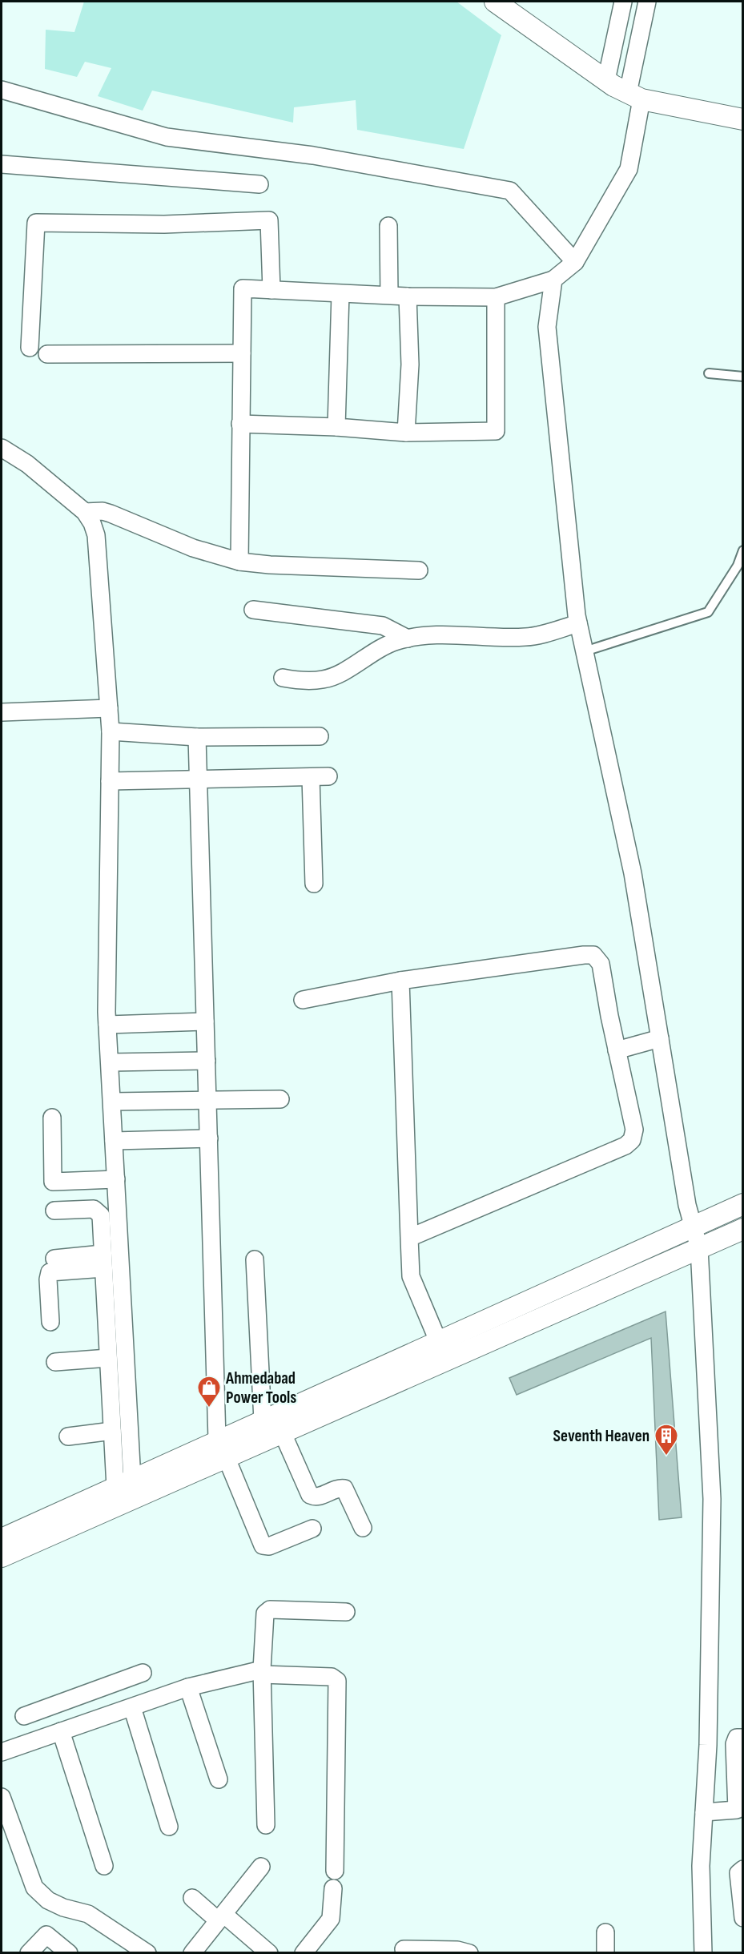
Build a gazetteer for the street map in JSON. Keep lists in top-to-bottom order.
{
  "places": {
    "shop": ["Ahmedabad Power Tools"],
    "building": ["Seventh Heaven"]
  }
}
